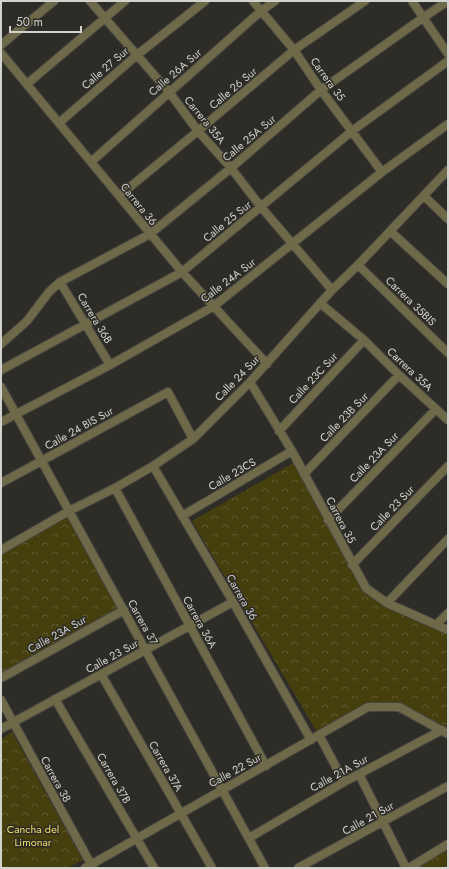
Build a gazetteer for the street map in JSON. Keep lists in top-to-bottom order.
{
  "streets": {
    "street": [
      "Calle 27 Sur",
      "Calle 26A Sur",
      "Carrera 35",
      "Calle 26 Sur",
      "Carrera 35A",
      "Calle 25A Sur",
      "Carrera 36",
      "Calle 25 Sur",
      "Calle 24A Sur",
      "Carrera 35BIS",
      "Carrera 36B",
      "Calle 24 Sur",
      "Calle 23C Sur",
      "Calle 23B Sur",
      "Calle 24 BIS Sur",
      "Calle 23A Sur",
      "Calle 23CS",
      "Calle 23 Sur",
      "Carrera 37",
      "Carrera 36A",
      "Carrera 37A",
      "Calle 22 Sur",
      "Calle 21A Sur",
      "Carrera 37B",
      "Carrera 38",
      "Calle 21 Sur"
    ]
  },
  "crossings": [
    ["Calle 27 Sur", "Carrera 35A"],
    ["Calle 27 Sur", "Carrera 36"],
    ["Calle 26A Sur", "Carrera 35"],
    ["Calle 26A Sur", "Carrera 35A"],
    ["Calle 26A Sur", "Carrera 36"],
    ["Carrera 35", "Calle 26 Sur"],
    ["Carrera 35", "Calle 25A Sur"],
    ["Carrera 35", "Calle 25 Sur"],
    ["Carrera 35", "Calle 24A Sur"],
    ["Carrera 35", "Calle 24 Sur"],
    ["Carrera 35", "Calle 23C Sur"],
    ["Carrera 35", "Calle 23B Sur"],
    ["Carrera 35", "Calle 23A Sur"],
    ["Carrera 35", "Calle 23CS"],
    ["Carrera 35", "Calle 23 Sur"],
    ["Calle 26 Sur", "Carrera 35A"],
    ["Calle 26 Sur", "Carrera 36"],
    ["Carrera 35A", "Calle 25A Sur"],
    ["Carrera 35A", "Calle 25 Sur"],
    ["Carrera 35A", "Calle 24A Sur"],
    ["Carrera 35A", "Calle 24 Sur"],
    ["Carrera 35A", "Calle 23C Sur"],
    ["Carrera 35A", "Calle 23B Sur"],
    ["Carrera 35A", "Calle 23A Sur"],
    ["Calle 25A Sur", "Carrera 36"],
    ["Calle 25A Sur", "Carrera 36B"],
    ["Carrera 36", "Calle 25 Sur"],
    ["Carrera 36", "Calle 24A Sur"],
    ["Carrera 36", "Calle 24 Sur"],
    ["Carrera 36", "Calle 23CS"],
    ["Carrera 36", "Calle 23 Sur"],
    ["Carrera 36", "Calle 22 Sur"],
    ["Calle 25 Sur", "Carrera 36B"],
    ["Calle 24A Sur", "Carrera 36B"],
    ["Calle 24A Sur", "Carrera 37"],
    ["Carrera 35BIS", "Calle 24 Sur"],
    ["Calle 24 Sur", "Calle 24 BIS Sur"],
    ["Calle 24 Sur", "Carrera 37"],
    ["Calle 24 Sur", "Carrera 36A"],
    ["Calle 24 BIS Sur", "Carrera 37"],
    ["Calle 23A Sur", "Carrera 37"],
    ["Calle 23 Sur", "Carrera 37"],
    ["Calle 23 Sur", "Carrera 36A"],
    ["Calle 23 Sur", "Carrera 37A"],
    ["Calle 23 Sur", "Carrera 37B"],
    ["Calle 23 Sur", "Carrera 38"],
    ["Carrera 37", "Calle 22 Sur"],
    ["Carrera 37", "Calle 21A Sur"],
    ["Carrera 36A", "Calle 22 Sur"],
    ["Carrera 37A", "Calle 22 Sur"],
    ["Calle 22 Sur", "Calle 21A Sur"],
    ["Calle 22 Sur", "Carrera 37B"],
    ["Calle 22 Sur", "Carrera 38"]
  ],
  "parks": ["Cancha del Limonar"],
  "scale_bar": "50 m"
}
